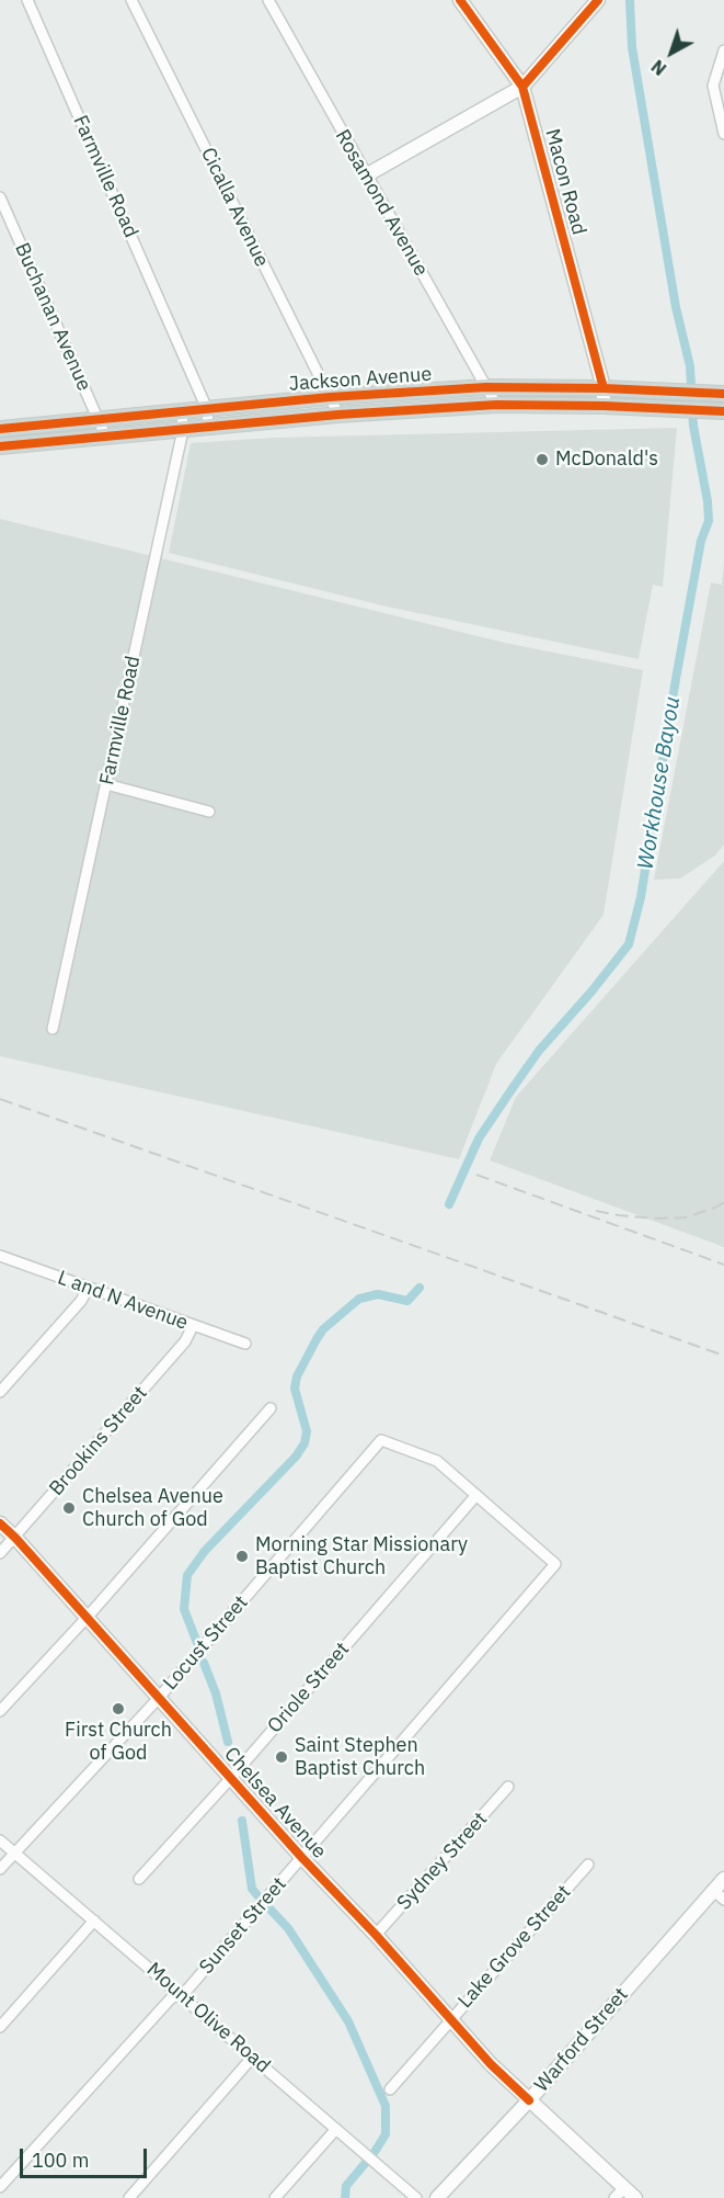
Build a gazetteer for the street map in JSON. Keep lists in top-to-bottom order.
{
  "streets": {
    "main road": [
      "Macon Road",
      "Jackson Avenue",
      "Chelsea Avenue",
      "Warford Street"
    ],
    "street": [
      "Farmville Road",
      "Rosamond Avenue",
      "Cicalla Avenue",
      "Buchanan Avenue",
      "L and N Avenue",
      "Brookins Street",
      "Locust Street",
      "Oriole Street",
      "Sydney Street",
      "Sunset Street",
      "Lake Grove Street",
      "Mount Olive Road"
    ]
  },
  "crossings": [
    ["Farmville Road", "Jackson Avenue"],
    ["Macon Road", "Jackson Avenue"],
    ["Rosamond Avenue", "Jackson Avenue"],
    ["Cicalla Avenue", "Jackson Avenue"],
    ["Buchanan Avenue", "Jackson Avenue"],
    ["L and N Avenue", "Brookins Street"],
    ["Brookins Street", "Chelsea Avenue"],
    ["Locust Street", "Oriole Street"],
    ["Locust Street", "Chelsea Avenue"],
    ["Locust Street", "Sunset Street"],
    ["Locust Street", "Mount Olive Road"],
    ["Oriole Street", "Chelsea Avenue"],
    ["Oriole Street", "Sunset Street"],
    ["Chelsea Avenue", "Sydney Street"],
    ["Chelsea Avenue", "Sunset Street"],
    ["Chelsea Avenue", "Lake Grove Street"],
    ["Chelsea Avenue", "Warford Street"],
    ["Sunset Street", "Mount Olive Road"]
  ],
  "water": ["Workhouse Bayou"],
  "places": [
    "McDonald's",
    "Chelsea Avenue Church of God",
    "Morning Star Missionary Baptist Church",
    "First Church of God",
    "Saint Stephen Baptist Church"
  ],
  "scale_bar": "100 m",
  "north": "bottom left"
}
